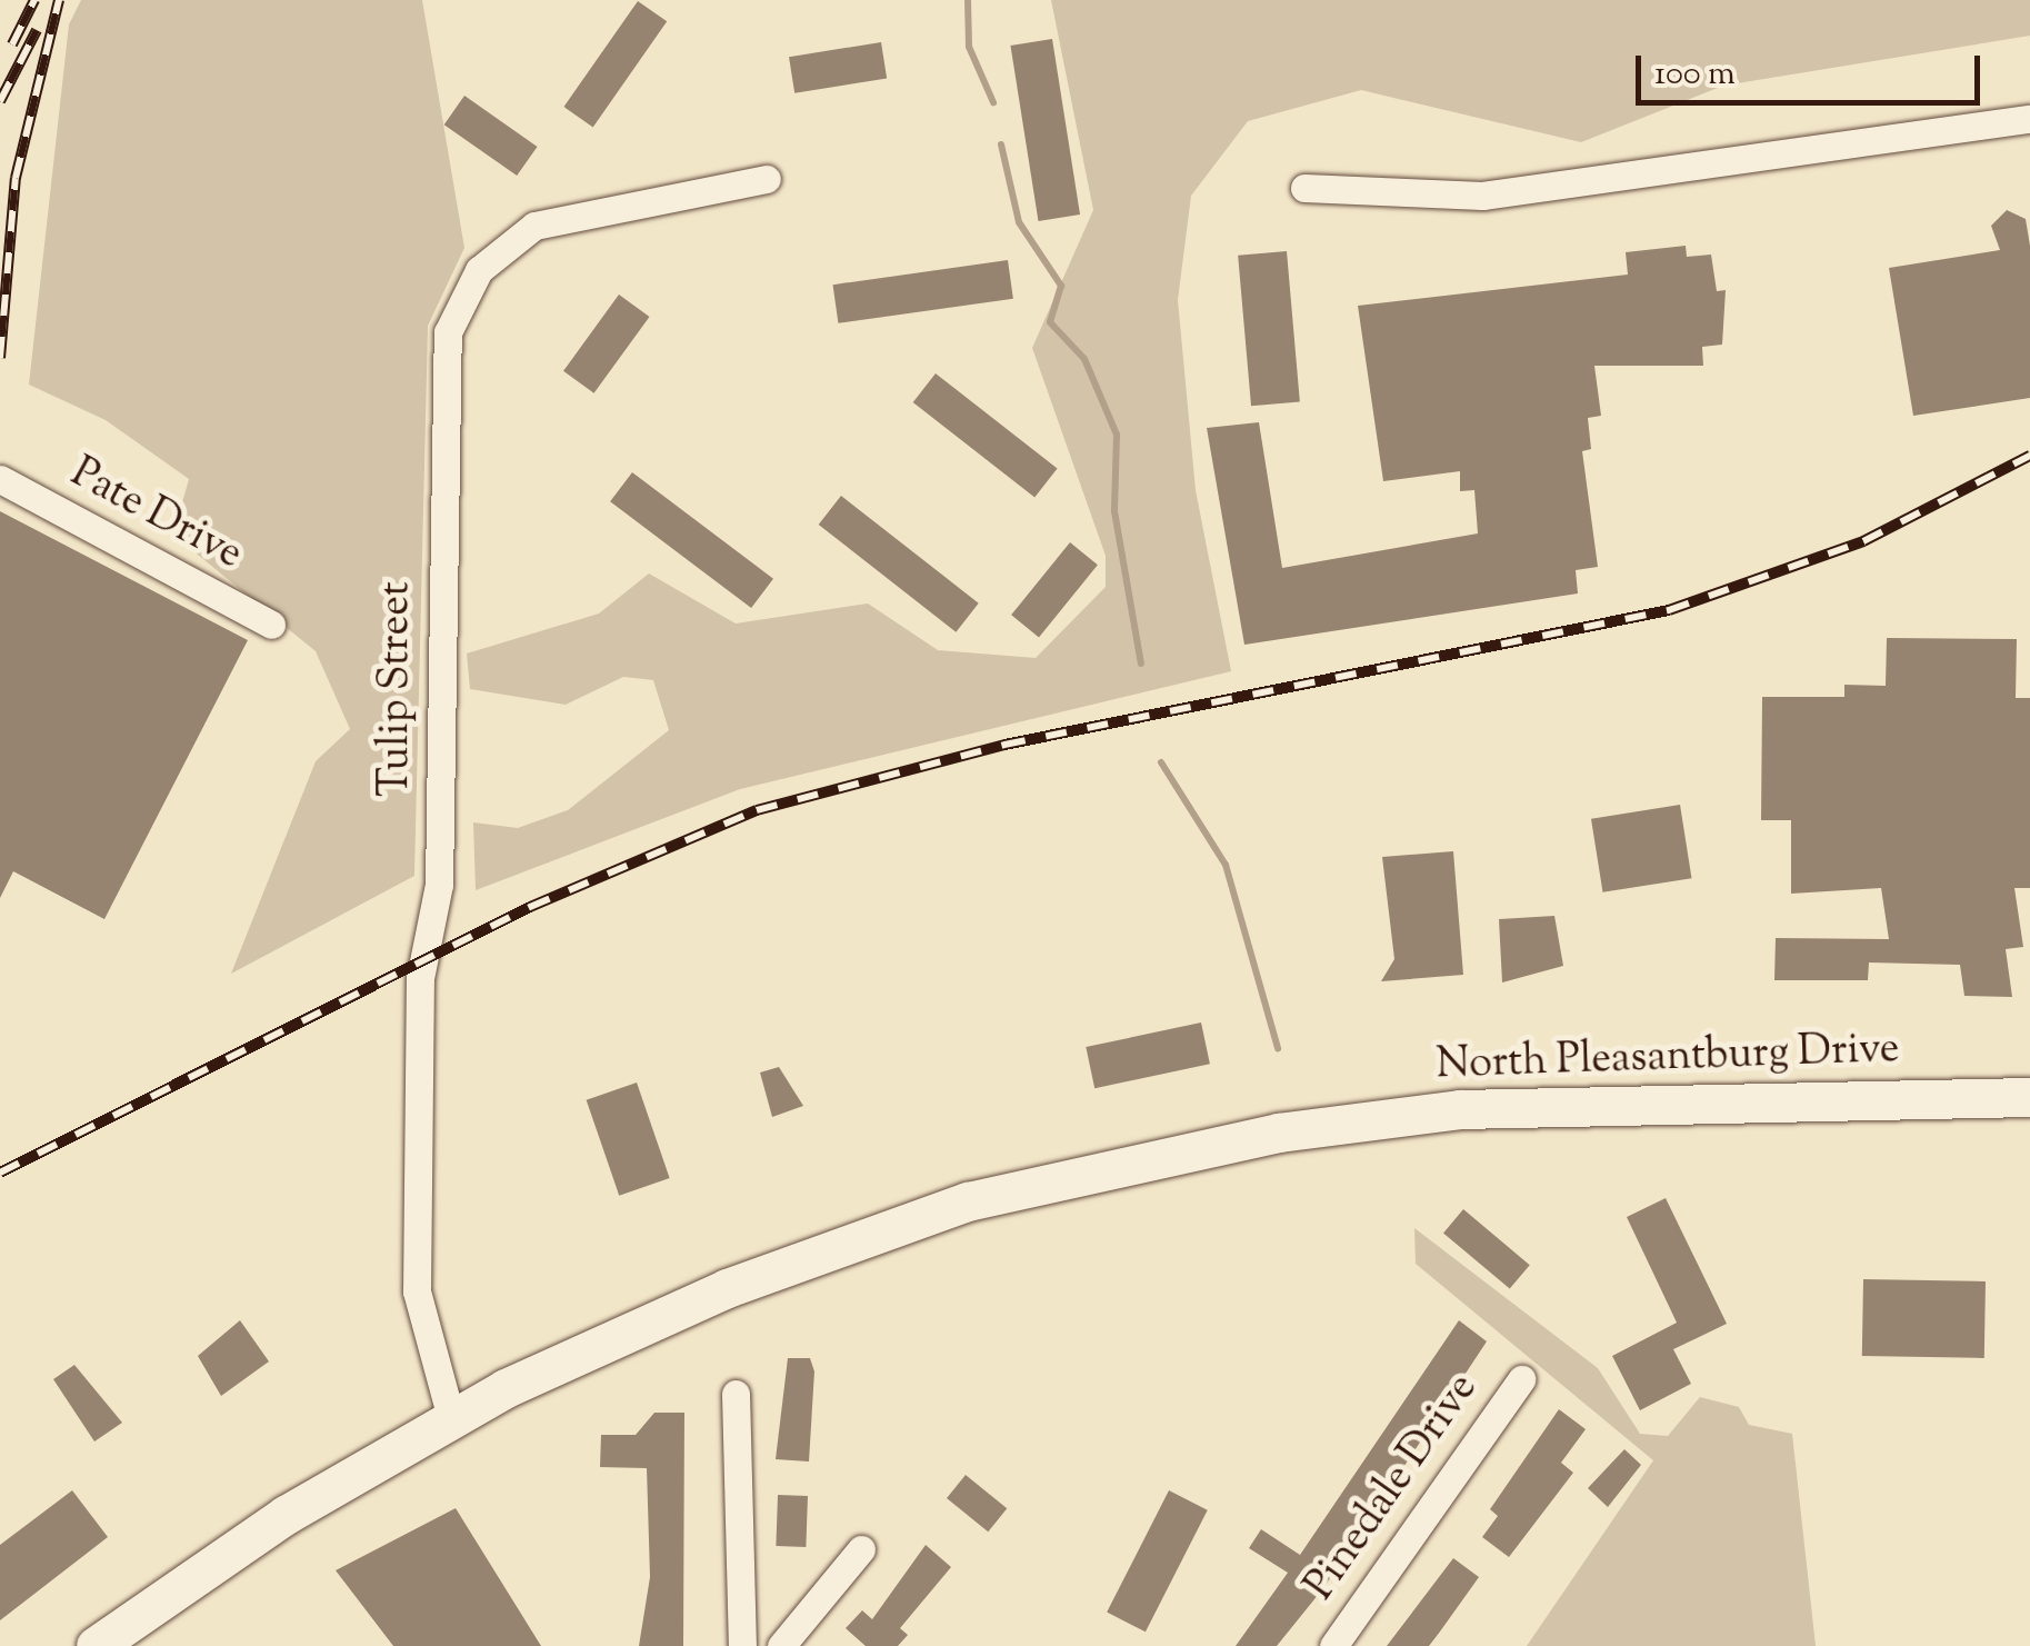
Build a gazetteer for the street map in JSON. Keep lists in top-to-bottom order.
{
  "streets": {
    "main road": ["North Pleasantburg Drive"],
    "street": ["Pate Drive", "Tulip Street", "Pinedale Drive"]
  },
  "crossings": [
    ["Tulip Street", "North Pleasantburg Drive"]
  ],
  "scale_bar": "100 m"
}
